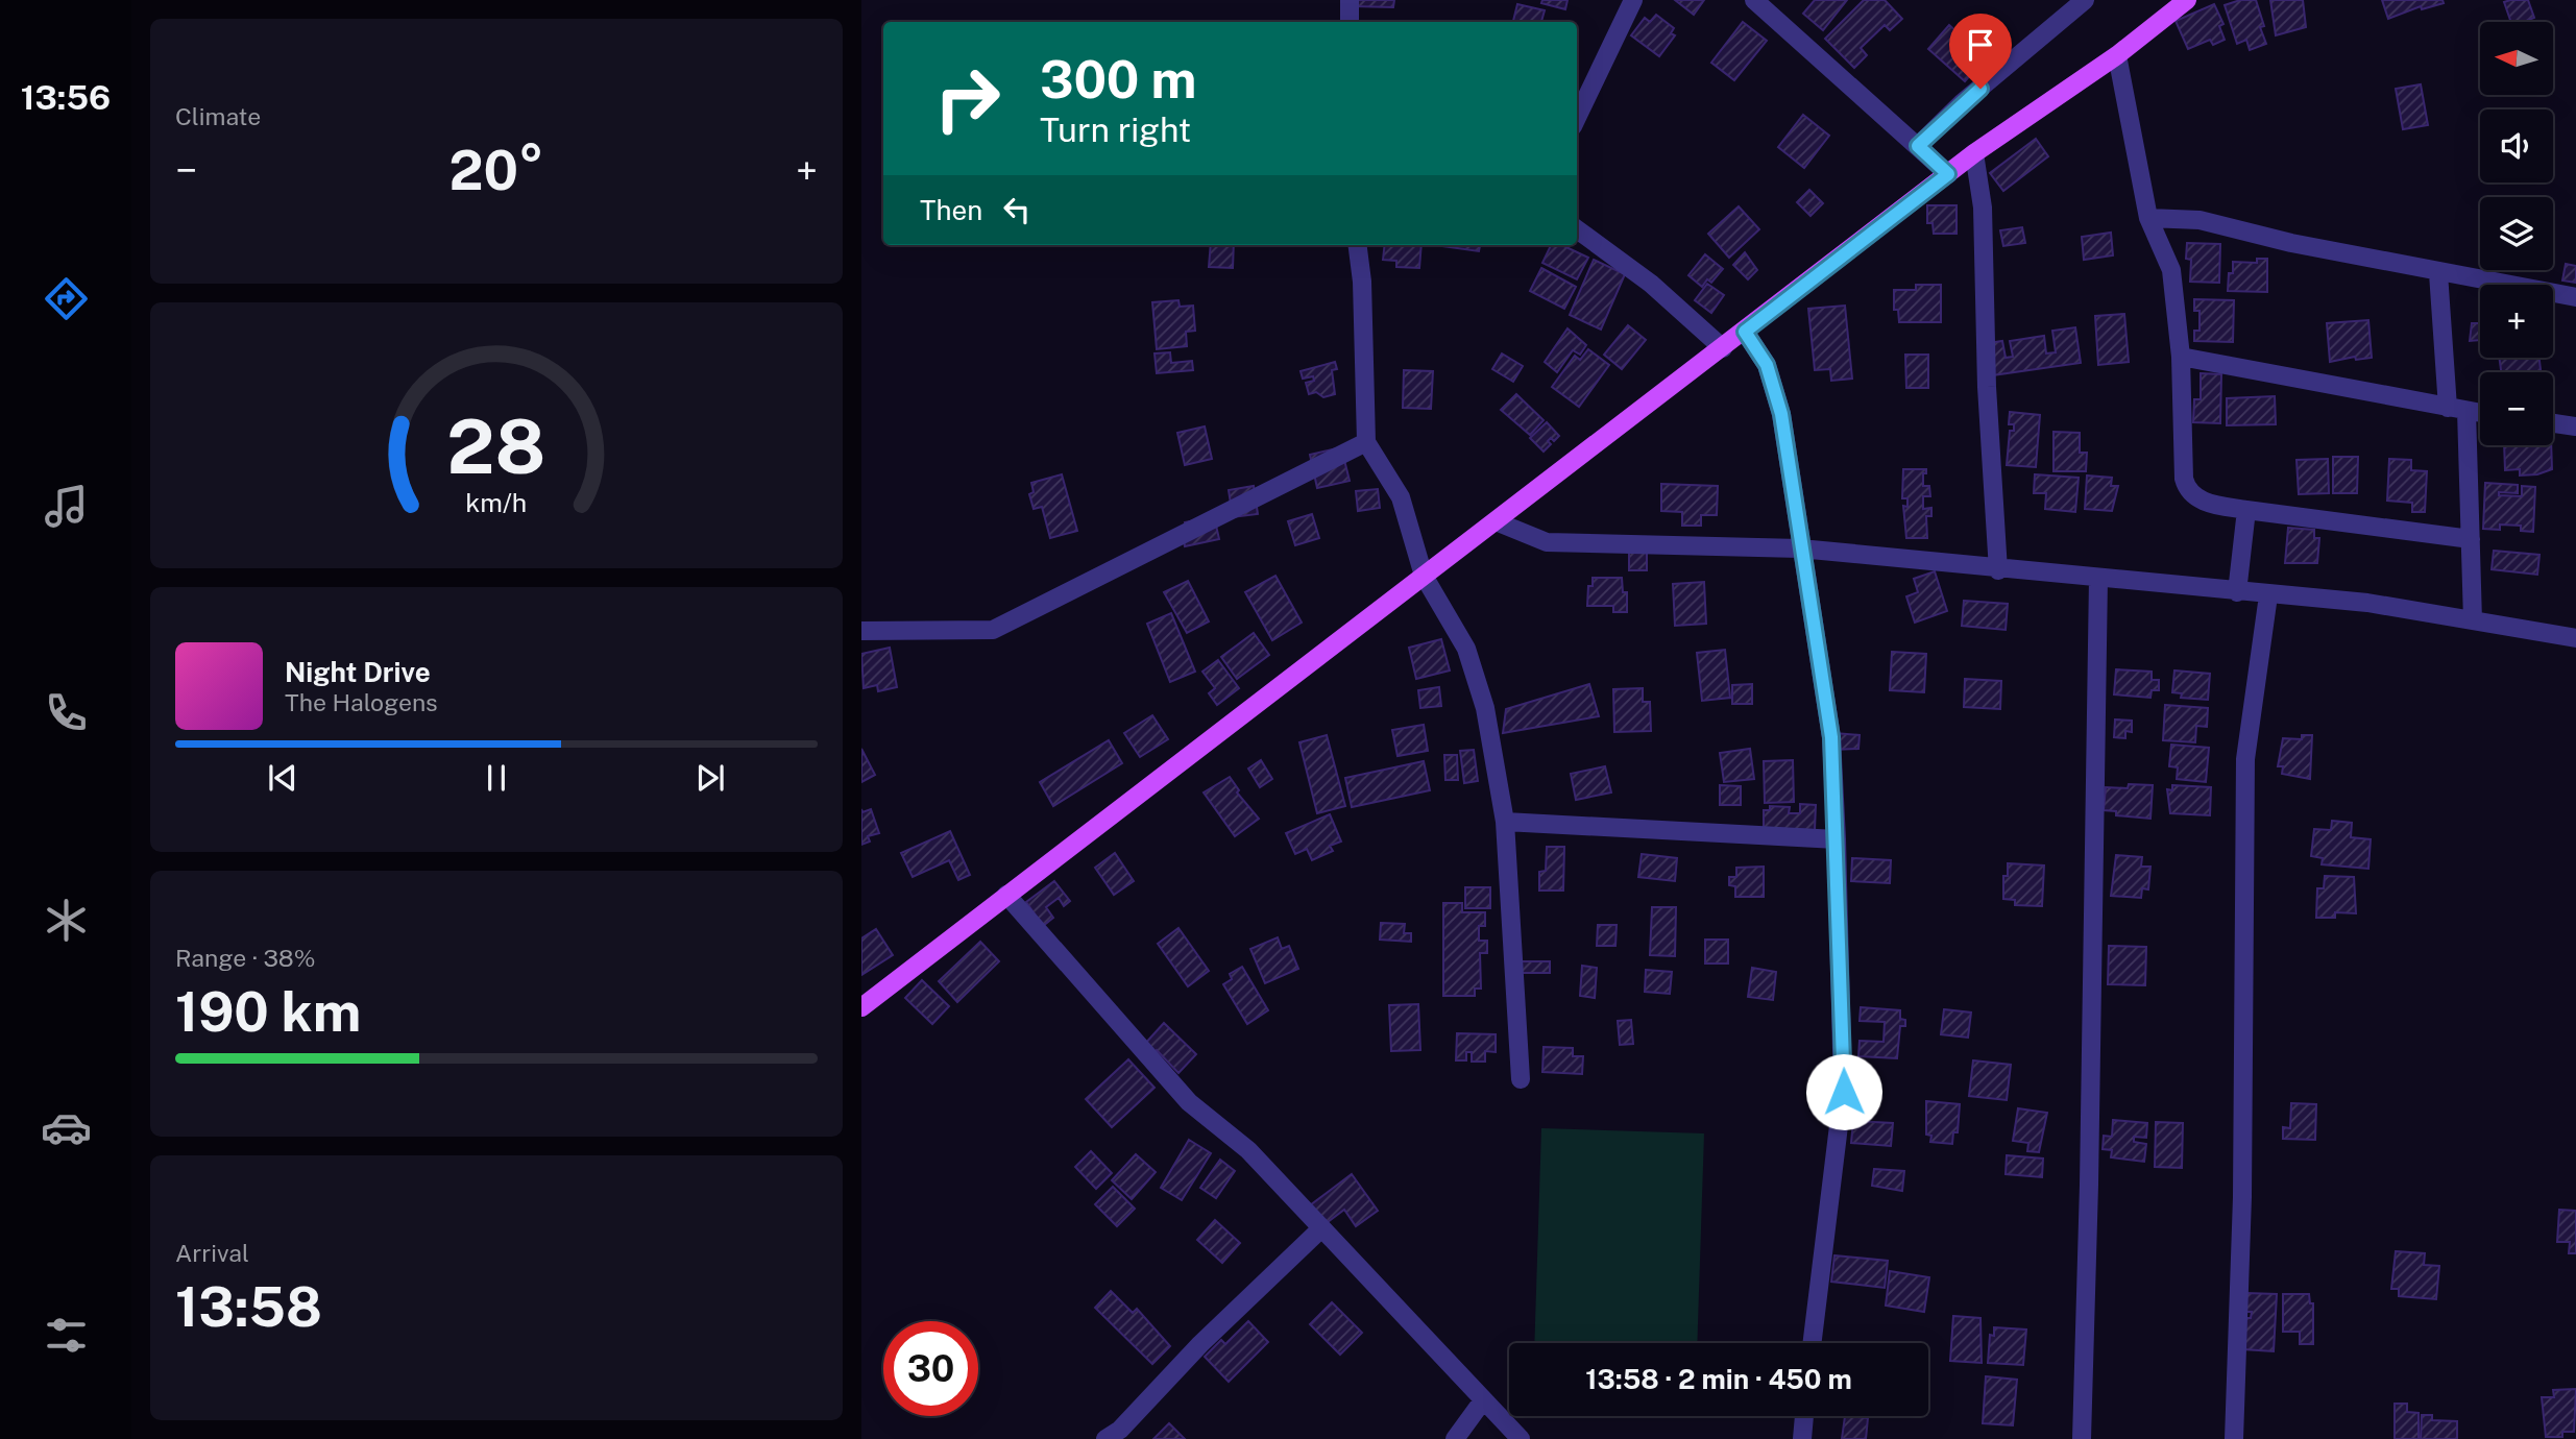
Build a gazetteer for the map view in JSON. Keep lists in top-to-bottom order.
{
  "north": "left",
  "page": {
    "tabs": "13:56",
    "tile": [
      "Climate",
      ["Range · 38%", "190 km"],
      ["Arrival", "13:58"]
    ],
    "map_buttons": ["+", "−"],
    "turn": ["300 m", "Turn right"],
    "heat": ["−", "20°", "+"],
    "then": "Then",
    "song": ["Night Drive", "The Halogens"],
    "limit": "30",
    "trip": "13:58 · 2 min · 450 m",
    "gauge": ["28", "km/h"]
  }
}
